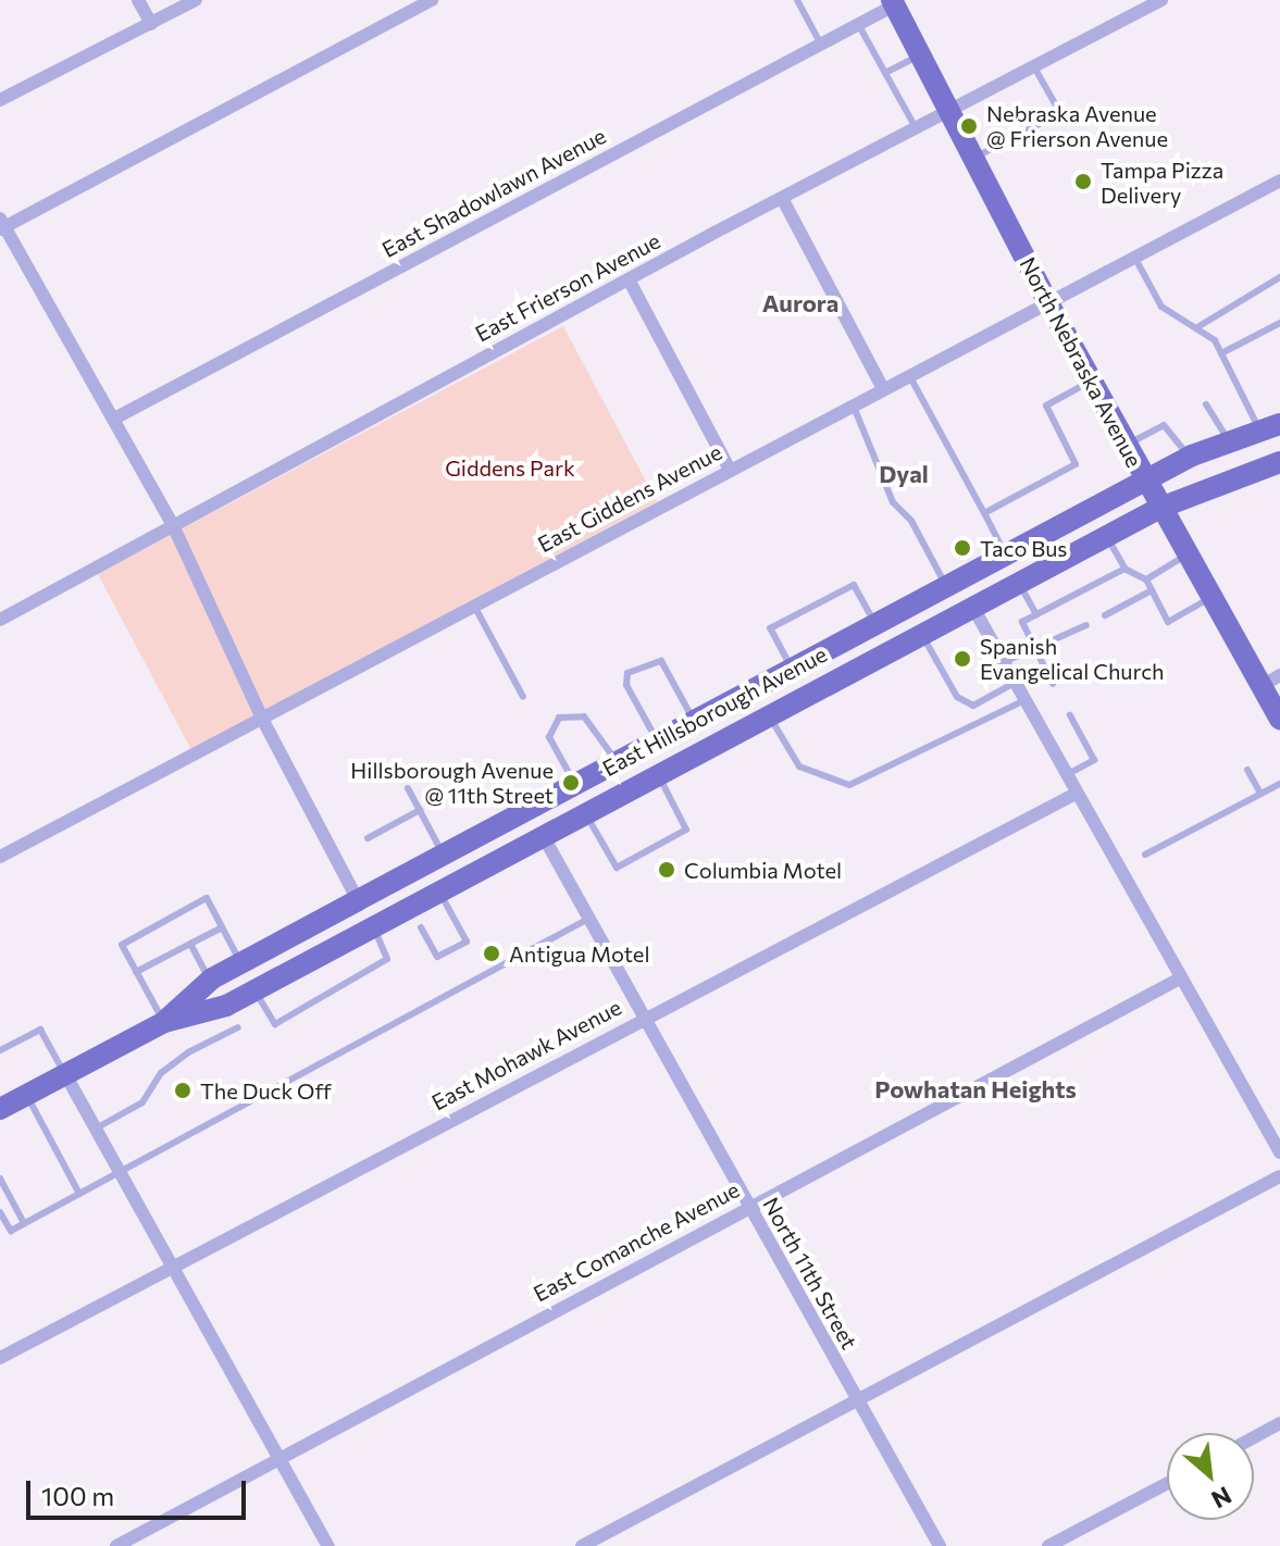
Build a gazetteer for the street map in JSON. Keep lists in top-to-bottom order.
{
  "streets": {
    "main road": ["North Nebraska Avenue", "East Hillsborough Avenue"],
    "street": [
      "East Shadowlawn Avenue",
      "East Frierson Avenue",
      "East Giddens Avenue",
      "East Mohawk Avenue",
      "East Comanche Avenue",
      "North 11th Street"
    ]
  },
  "crossings": [
    ["East Shadowlawn Avenue", "North Nebraska Avenue"],
    ["East Frierson Avenue", "North Nebraska Avenue"],
    ["North Nebraska Avenue", "East Giddens Avenue"],
    ["North Nebraska Avenue", "East Hillsborough Avenue"],
    ["East Hillsborough Avenue", "North 11th Street"],
    ["East Mohawk Avenue", "North 11th Street"],
    ["East Comanche Avenue", "North 11th Street"]
  ],
  "districts": ["Aurora", "Dyal", "Powhatan Heights"],
  "parks": ["Giddens Park"],
  "places": [
    "Nebraska Avenue @ Frierson Avenue",
    "Tampa Pizza Delivery",
    "Taco Bus",
    "Spanish Evangelical Church",
    "Hillsborough Avenue @ 11th Street",
    "Columbia Motel",
    "Antigua Motel",
    "The Duck Off"
  ],
  "scale_bar": "100 m",
  "north": "bottom right"
}
